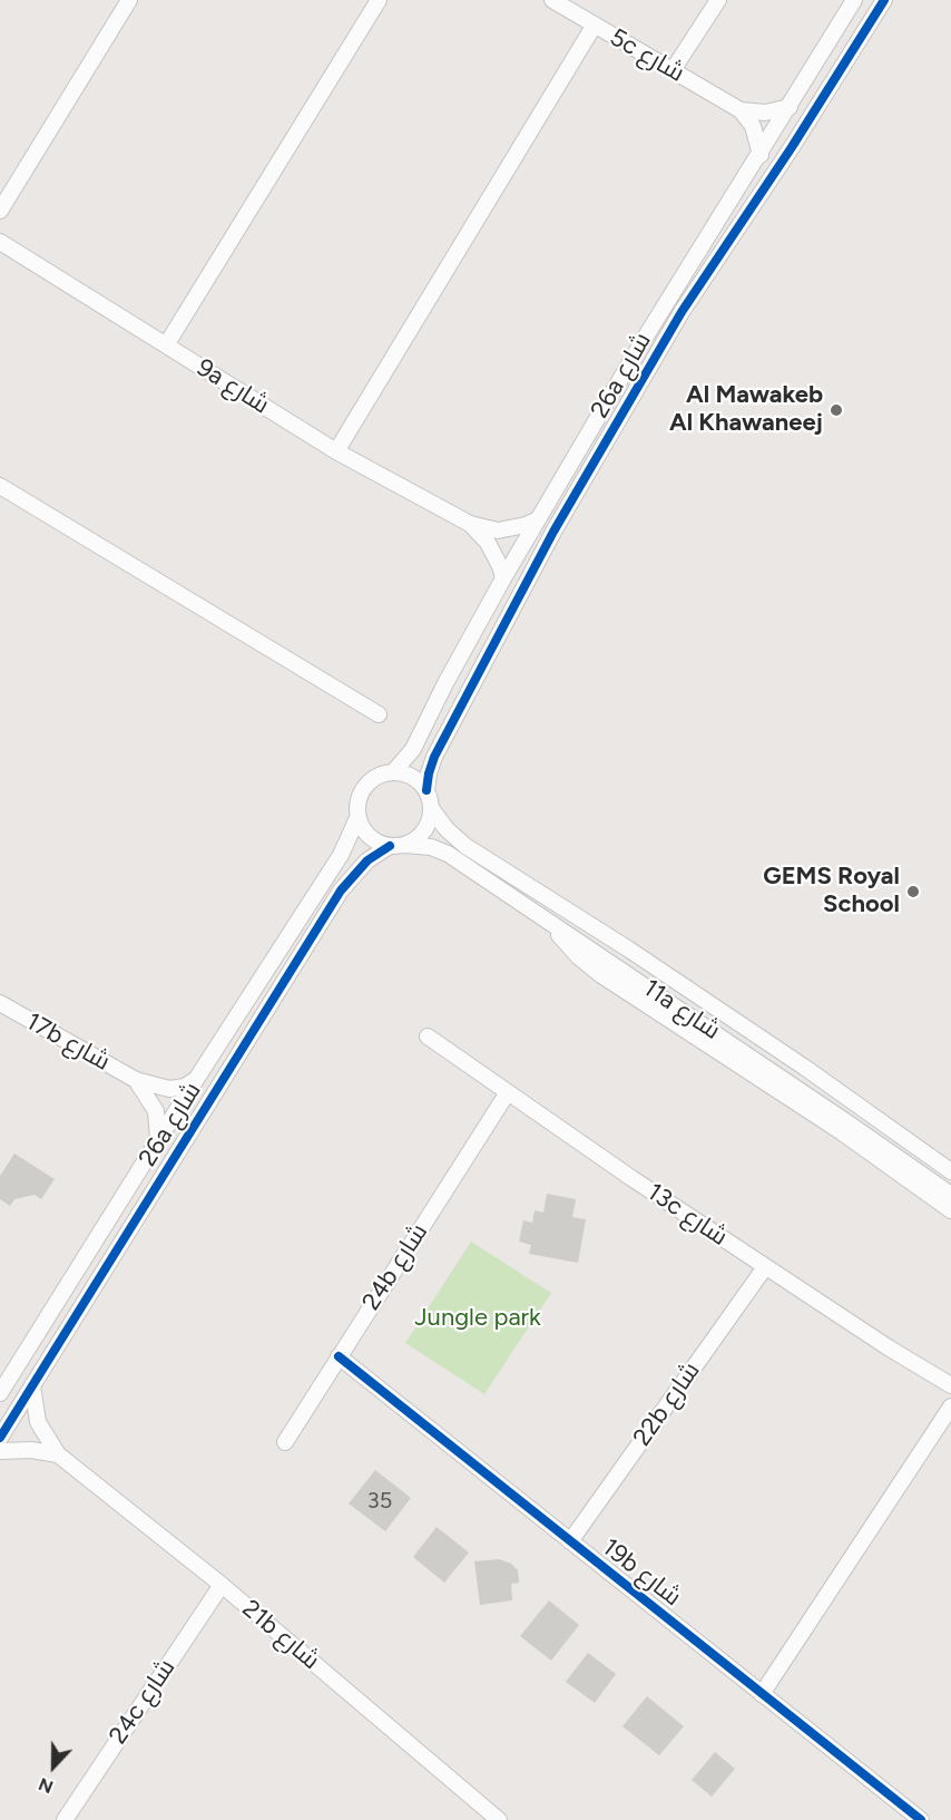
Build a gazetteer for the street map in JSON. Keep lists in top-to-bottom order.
{
  "streets": {
    "street": [
      "5c شارع",
      "26a شارع",
      "9a شارع",
      "11a شارع",
      "17b شارع",
      "13c شارع",
      "24b شارع",
      "22b شارع",
      "19b شارع",
      "21b شارع",
      "24c شارع"
    ]
  },
  "crossings": [
    ["26a شارع", "9a شارع"],
    ["26a شارع", "11a شارع"],
    ["26a شارع", "17b شارع"],
    ["26a شارع", "21b شارع"],
    ["13c شارع", "24b شارع"],
    ["13c شارع", "22b شارع"],
    ["24b شارع", "19b شارع"],
    ["22b شارع", "19b شارع"],
    ["21b شارع", "24c شارع"]
  ],
  "parks": ["Jungle park"],
  "places": ["Al Mawakeb Al Khawaneej", "GEMS Royal School"],
  "house_numbers": ["35"],
  "north": "bottom"
}
